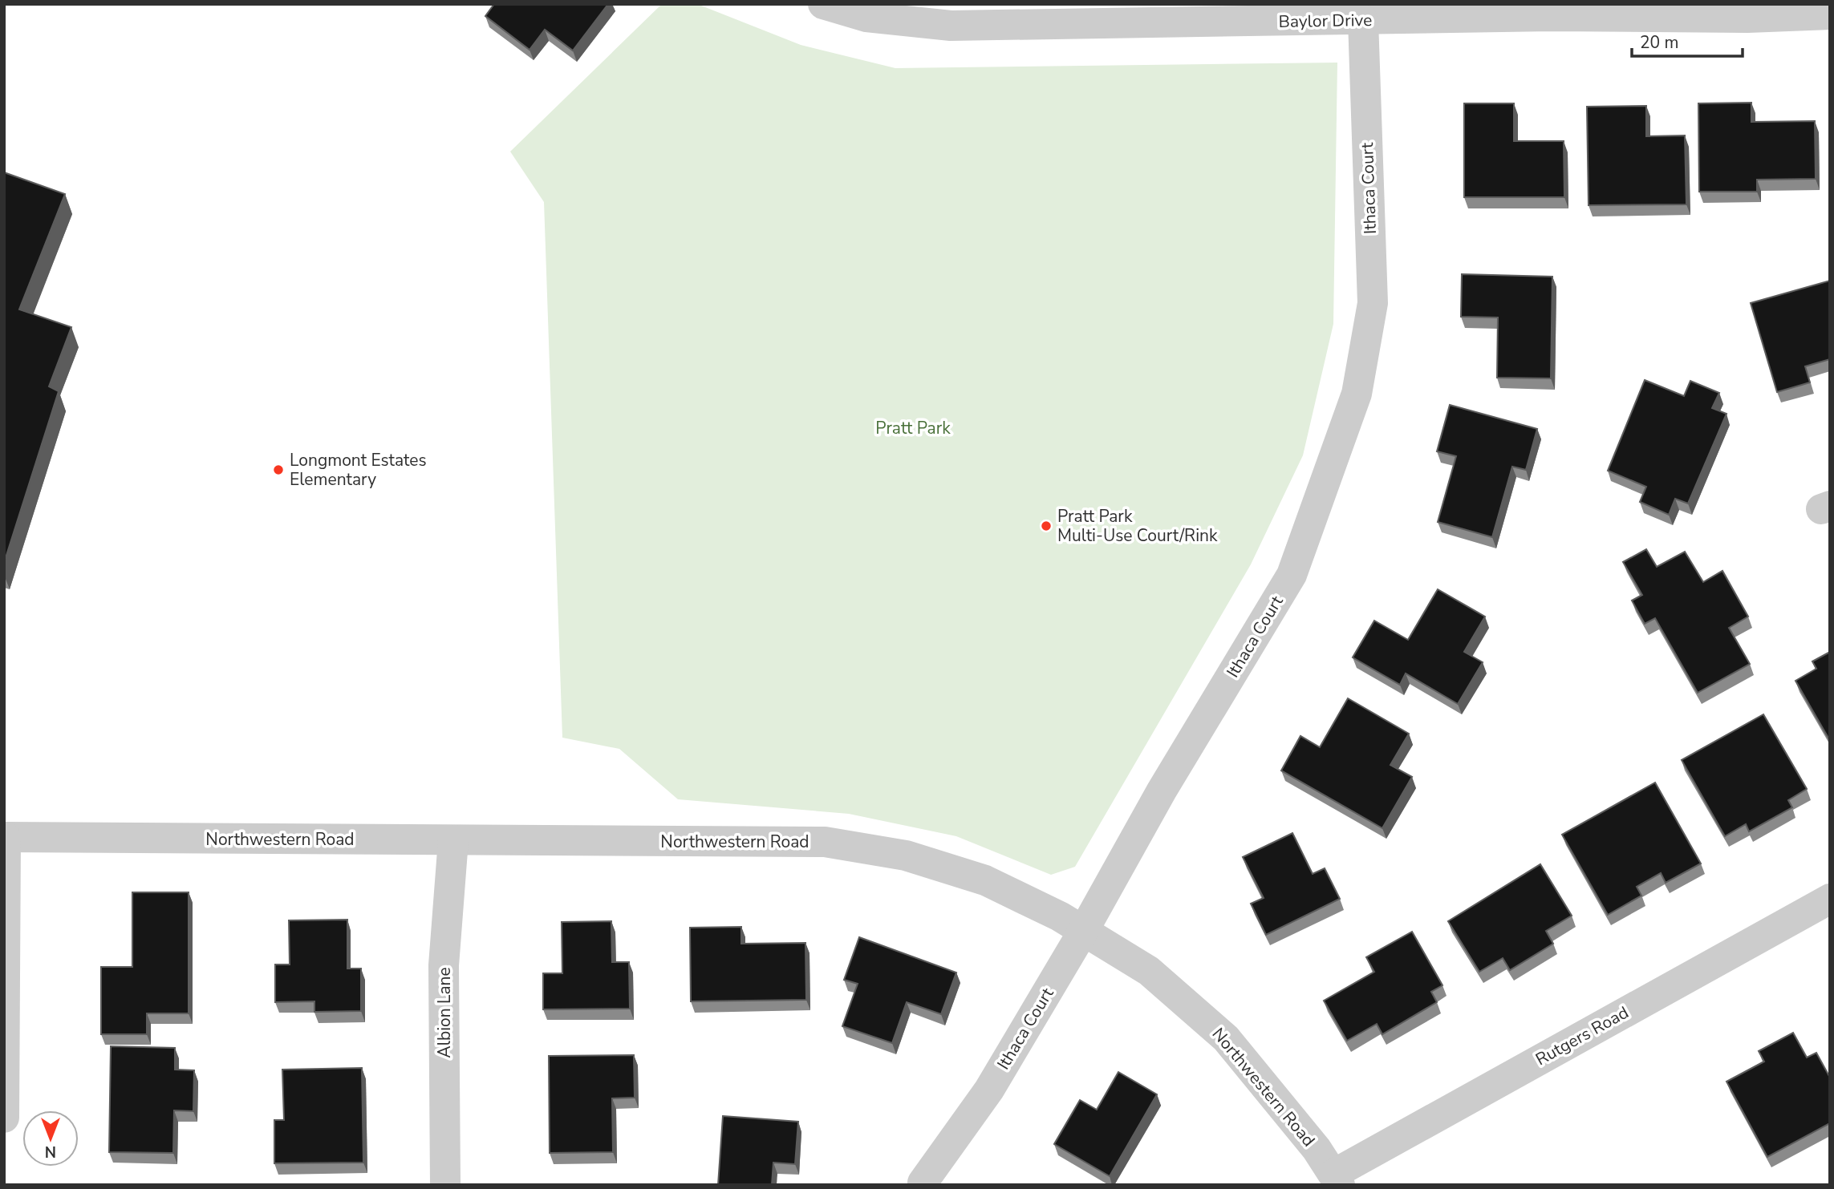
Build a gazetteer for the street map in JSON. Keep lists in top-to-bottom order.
{
  "streets": {
    "street": [
      "Baylor Drive",
      "Ithaca Court",
      "Northwestern Road",
      "Albion Lane",
      "Rutgers Road"
    ]
  },
  "crossings": [
    ["Baylor Drive", "Ithaca Court"],
    ["Ithaca Court", "Northwestern Road"],
    ["Northwestern Road", "Albion Lane"],
    ["Northwestern Road", "Rutgers Road"]
  ],
  "parks": ["Pratt Park"],
  "places": ["Longmont Estates Elementary", "Pratt Park Multi-Use Court/Rink"],
  "scale_bar": "20 m",
  "north": "bottom"
}
